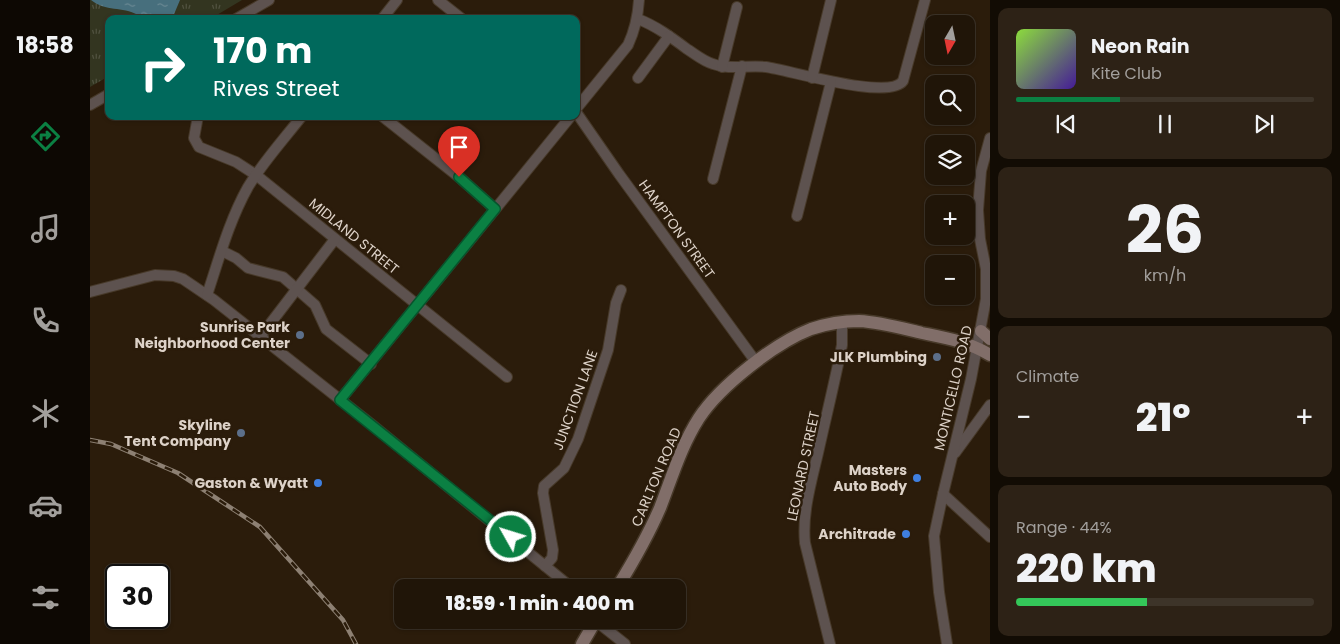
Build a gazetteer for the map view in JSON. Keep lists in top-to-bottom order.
{
  "streets": {
    "main road": ["CARLTON ROAD"],
    "street": [
      "HAMPTON STREET",
      "MIDLAND STREET",
      "MONTICELLO ROAD",
      "JUNCTION LANE",
      "LEONARD STREET"
    ]
  },
  "crossings": [
    ["HAMPTON STREET", "CARLTON ROAD"],
    ["MONTICELLO ROAD", "CARLTON ROAD"],
    ["LEONARD STREET", "CARLTON ROAD"]
  ],
  "places": [
    "Sunrise Park Neighborhood Center",
    "JLK Plumbing",
    "Skyline Tent Company",
    "Masters Auto Body",
    "Gaston & Wyatt",
    "Architrade"
  ],
  "north": "bottom",
  "page": {
    "tabs": "18:58",
    "map_buttons": ["+", "−"],
    "turn": ["170 m", "Rives Street"],
    "song": ["Neon Rain", "Kite Club"],
    "tile": [
      ["26", "km/h"],
      "Climate",
      ["Range · 44%", "220 km"]
    ],
    "heat": ["−", "21°", "+"],
    "limit": "30",
    "trip": "18:59 · 1 min · 400 m"
  }
}
